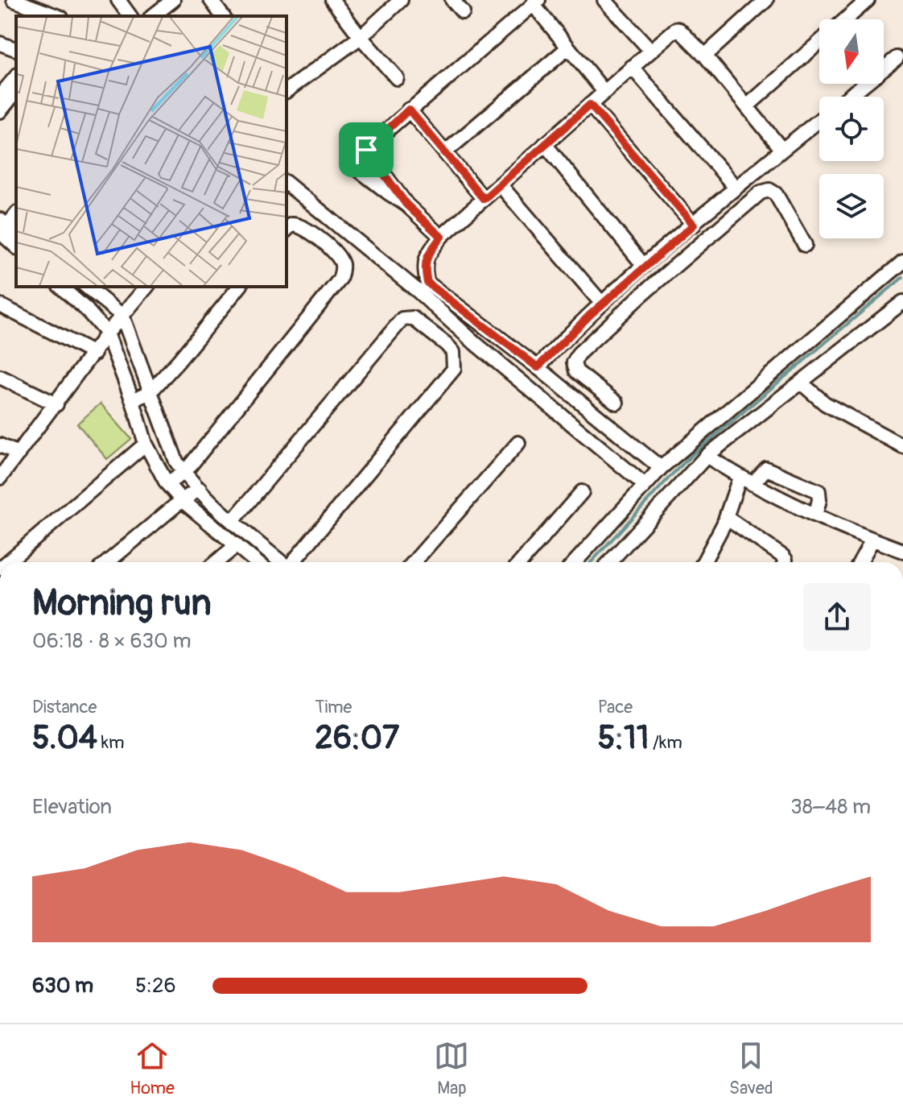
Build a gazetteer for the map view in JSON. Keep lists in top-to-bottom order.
{
  "north": "bottom",
  "page": {
    "heading": ["Morning run", "06:18 · 8 × 630 m"],
    "stats": [
      ["Distance", "5.04 km"],
      ["Time", "26:07"],
      ["Pace", "5:11 /km"]
    ],
    "chart": ["Elevation", "38–48 m"],
    "list": [
      {
        "name": "630 m",
        "note": "5:26"
      }
    ],
    "tabs": ["Home", "Map", "Saved"]
  }
}
